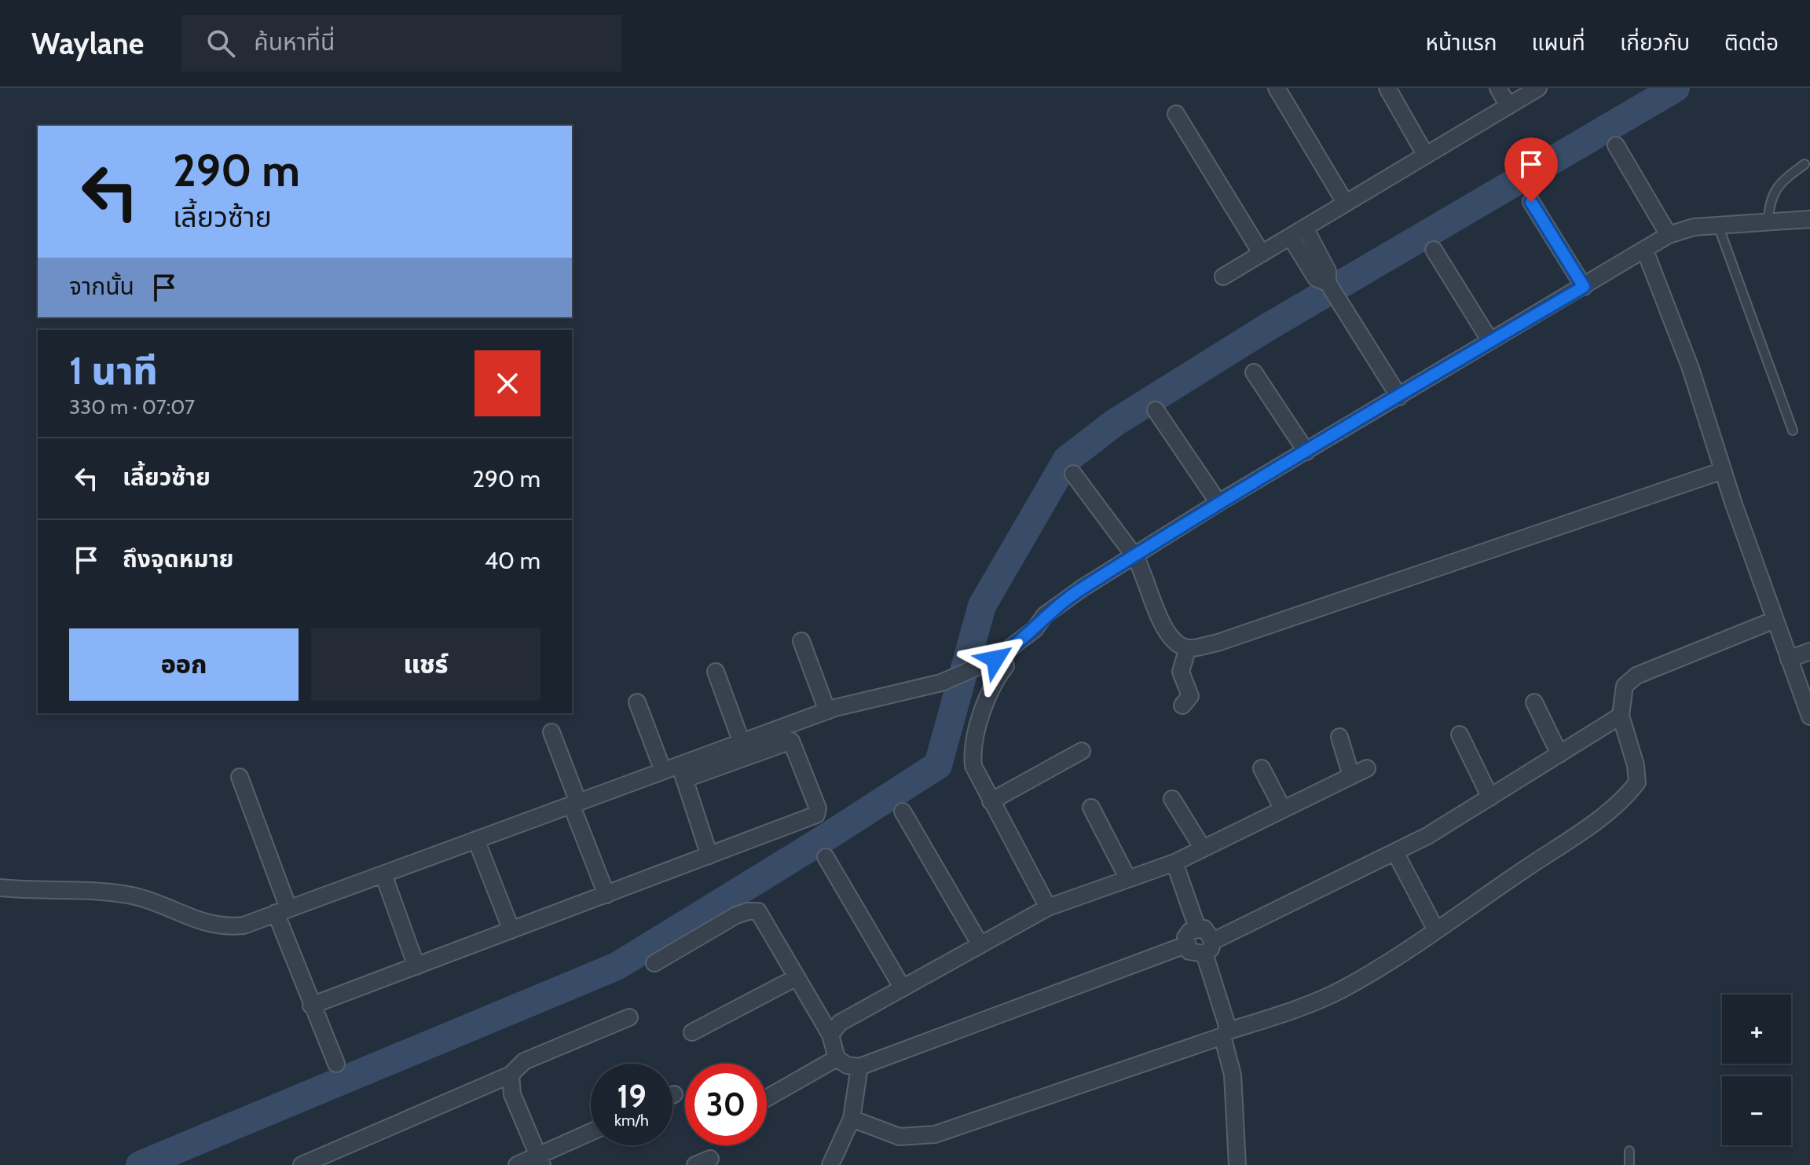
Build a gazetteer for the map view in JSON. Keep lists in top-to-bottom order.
{
  "page": {
    "header": "Waylane",
    "search": "ค้นหาที่นี่",
    "nav": [
      "หน้าแรก",
      "แผนที่",
      "เกี่ยวกับ",
      "ติดต่อ"
    ],
    "turn": ["290 m", "เลี้ยวซ้าย"],
    "then": "จากนั้น",
    "heading": ["1 นาที", "330 m · 07:07"],
    "list": [
      {
        "name": "เลี้ยวซ้าย",
        "value": "290 m"
      },
      {
        "name": "ถึงจุดหมาย",
        "value": "40 m"
      }
    ],
    "buttons": ["ออก", "แชร์"],
    "map_buttons": ["+", "−"],
    "speed": "19 km/h",
    "limit": "30"
  }
}
